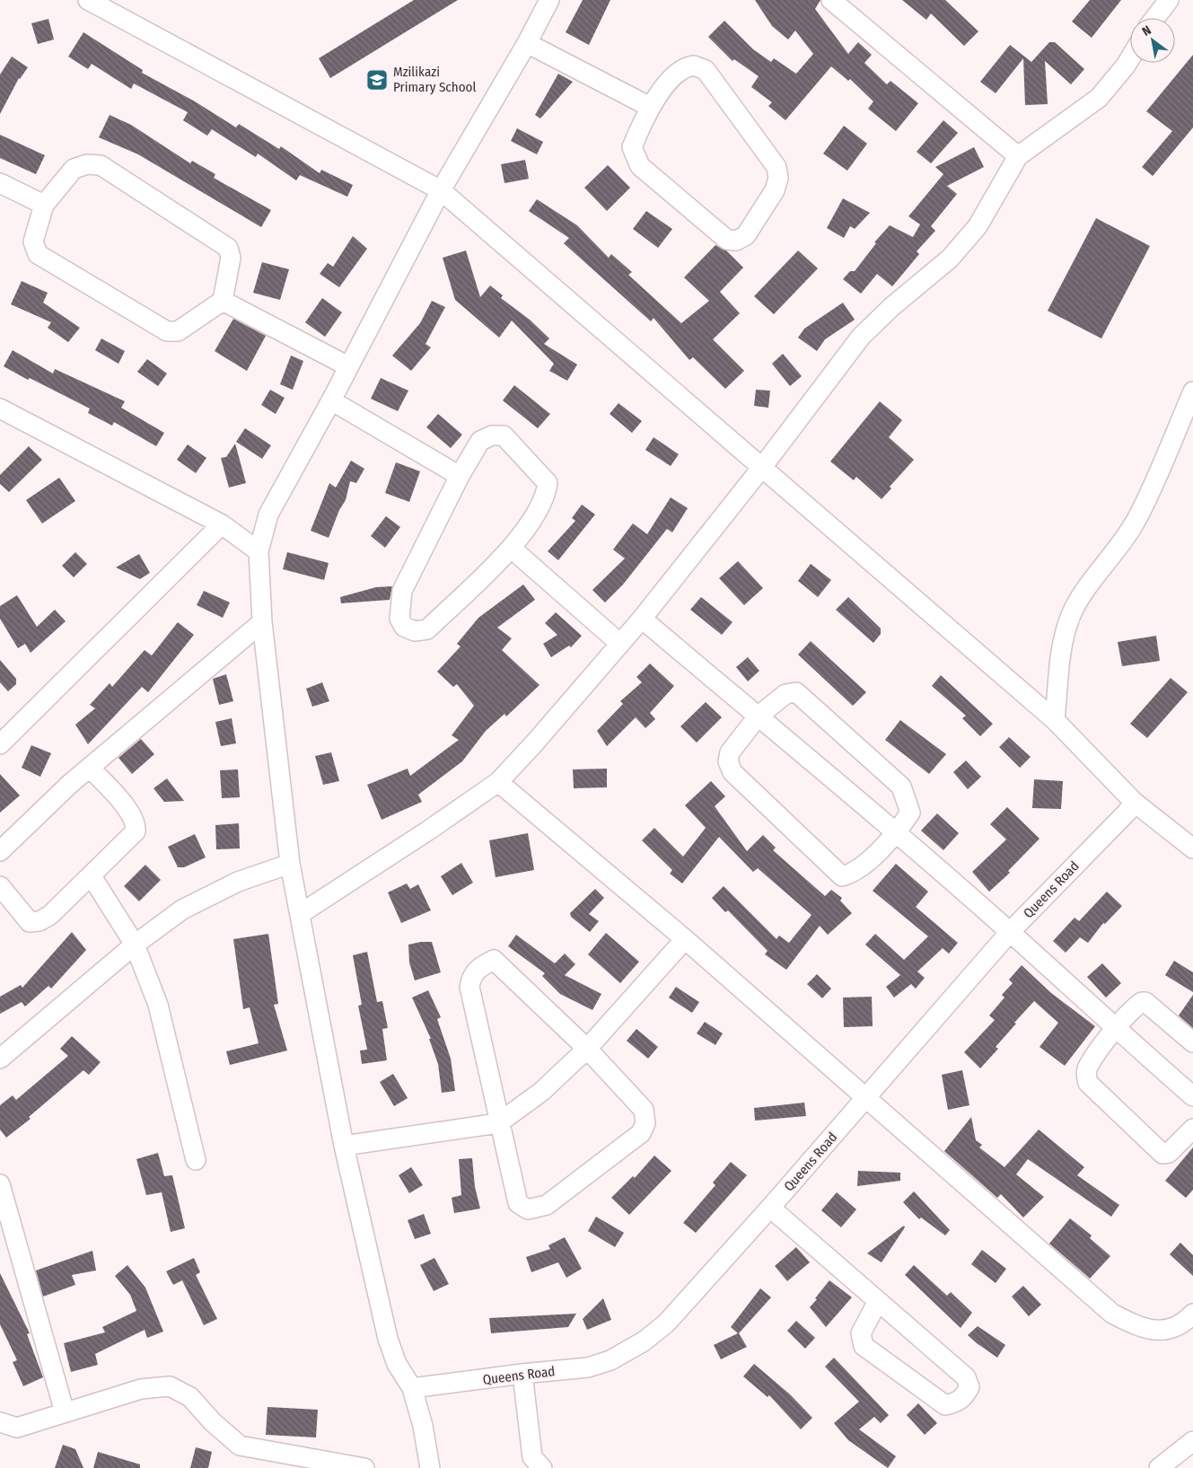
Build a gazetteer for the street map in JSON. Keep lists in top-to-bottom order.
{
  "streets": {
    "street": ["Queens Road"]
  },
  "places": {
    "school or university": ["Mzilikazi Primary School"]
  },
  "north": "top left"
}
